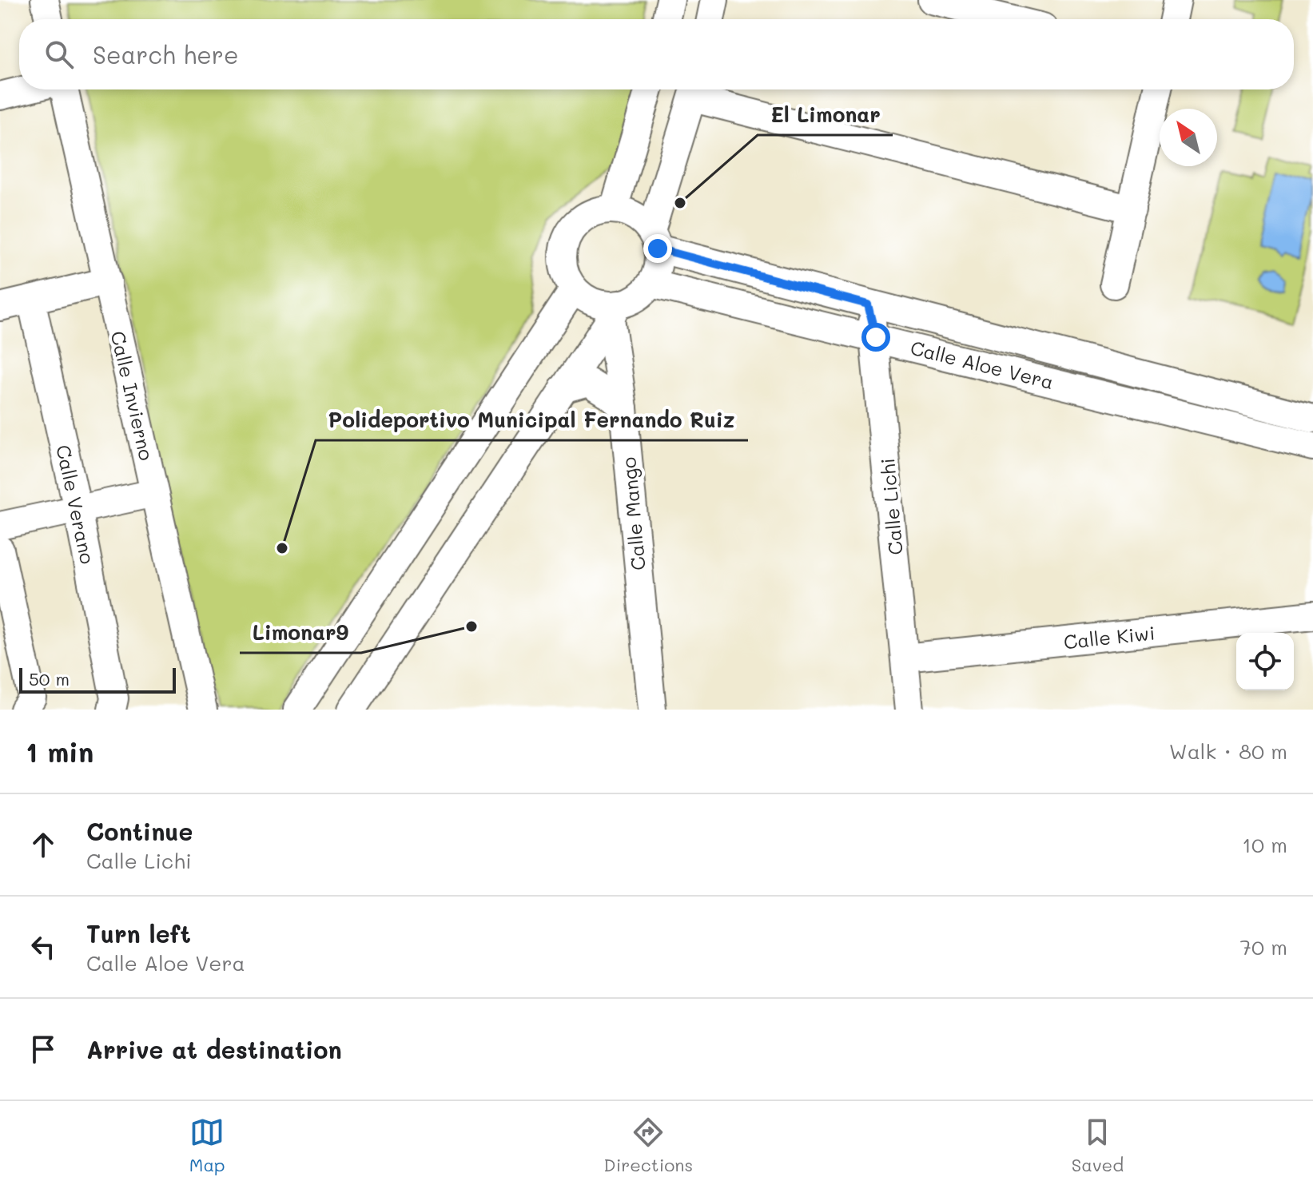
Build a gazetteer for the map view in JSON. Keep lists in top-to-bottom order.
{
  "streets": {
    "street": [
      "Calle Aloe Vera",
      "Calle Invierno",
      "Calle Verano",
      "Calle Lichi",
      "Calle Mango",
      "Calle Kiwi"
    ]
  },
  "crossings": [
    ["Calle Aloe Vera", "Calle Lichi"],
    ["Calle Aloe Vera", "Calle Mango"],
    ["Calle Lichi", "Calle Kiwi"]
  ],
  "places": ["El Limonar", "Polideportivo Municipal Fernando Ruiz", "Limonar9"],
  "scale_bar": "50 m",
  "north": "top left",
  "page": {
    "search": "Search here",
    "scale": "50 m",
    "heading": ["1 min", "Walk · 80 m"],
    "list": [
      ["Continue", "Calle Lichi", "10 m"],
      ["Turn left", "Calle Aloe Vera", "70 m"],
      "Arrive at destination"
    ],
    "nav": ["Map", "Directions", "Saved"]
  }
}
